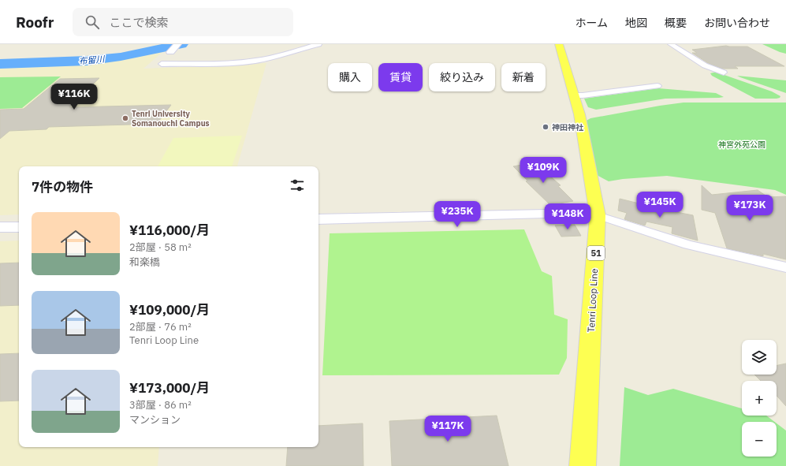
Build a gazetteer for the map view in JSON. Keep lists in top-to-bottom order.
{
  "streets": {
    "main road": ["51", "Tenri Loop Line"]
  },
  "water": ["布留川"],
  "parks": ["神宮外苑公園"],
  "places": ["Tenri University Somanouchi Campus", "神田神社"],
  "page": {
    "header": "Roofr",
    "search": "ここで検索",
    "nav": [
      "ホーム",
      "地図",
      "概要",
      "お問い合わせ"
    ],
    "chip": [
      "購入",
      "賃貸",
      "絞り込み",
      "新着"
    ],
    "price": [
      "¥116K",
      "¥109K",
      "¥145K",
      "¥173K",
      "¥235K",
      "¥148K",
      "¥117K"
    ],
    "heading": "7件の物件",
    "list": [
      {
        "name": "¥116,000/月",
        "note": "2部屋 · 58 m² · 和楽橋"
      },
      {
        "name": "¥109,000/月",
        "note": "2部屋 · 76 m² · Tenri Loop Line"
      },
      {
        "name": "¥173,000/月",
        "note": "3部屋 · 86 m² · マンション"
      }
    ],
    "map_buttons": ["+", "−"]
  }
}
